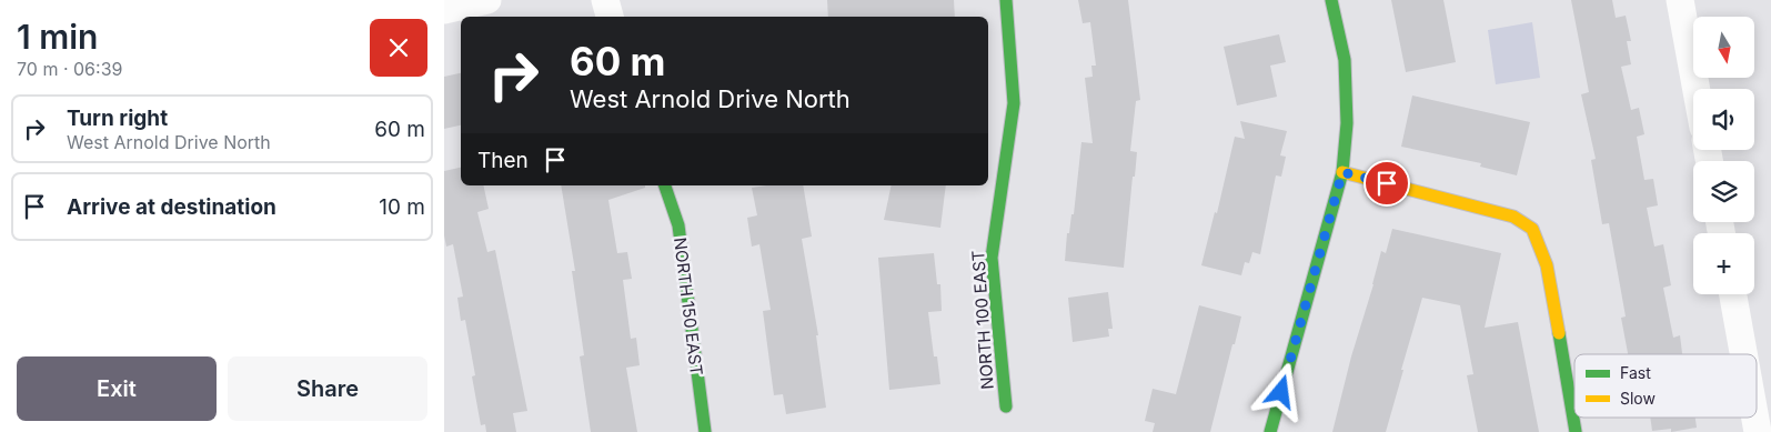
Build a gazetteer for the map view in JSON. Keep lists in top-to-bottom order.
{
  "streets": {
    "street": ["NORTH 150 EAST", "NORTH 100 EAST"]
  },
  "legend": ["Fast", "Slow"],
  "north": "bottom",
  "page": {
    "heading": ["1 min", "70 m · 06:39"],
    "map_buttons": "+",
    "turn": ["60 m", "West Arnold Drive North"],
    "list": [
      {
        "name": "Turn right",
        "note": "West Arnold Drive North",
        "value": "60 m"
      },
      {
        "name": "Arrive at destination",
        "value": "10 m"
      }
    ],
    "then": "Then",
    "buttons": ["Exit", "Share"]
  }
}
